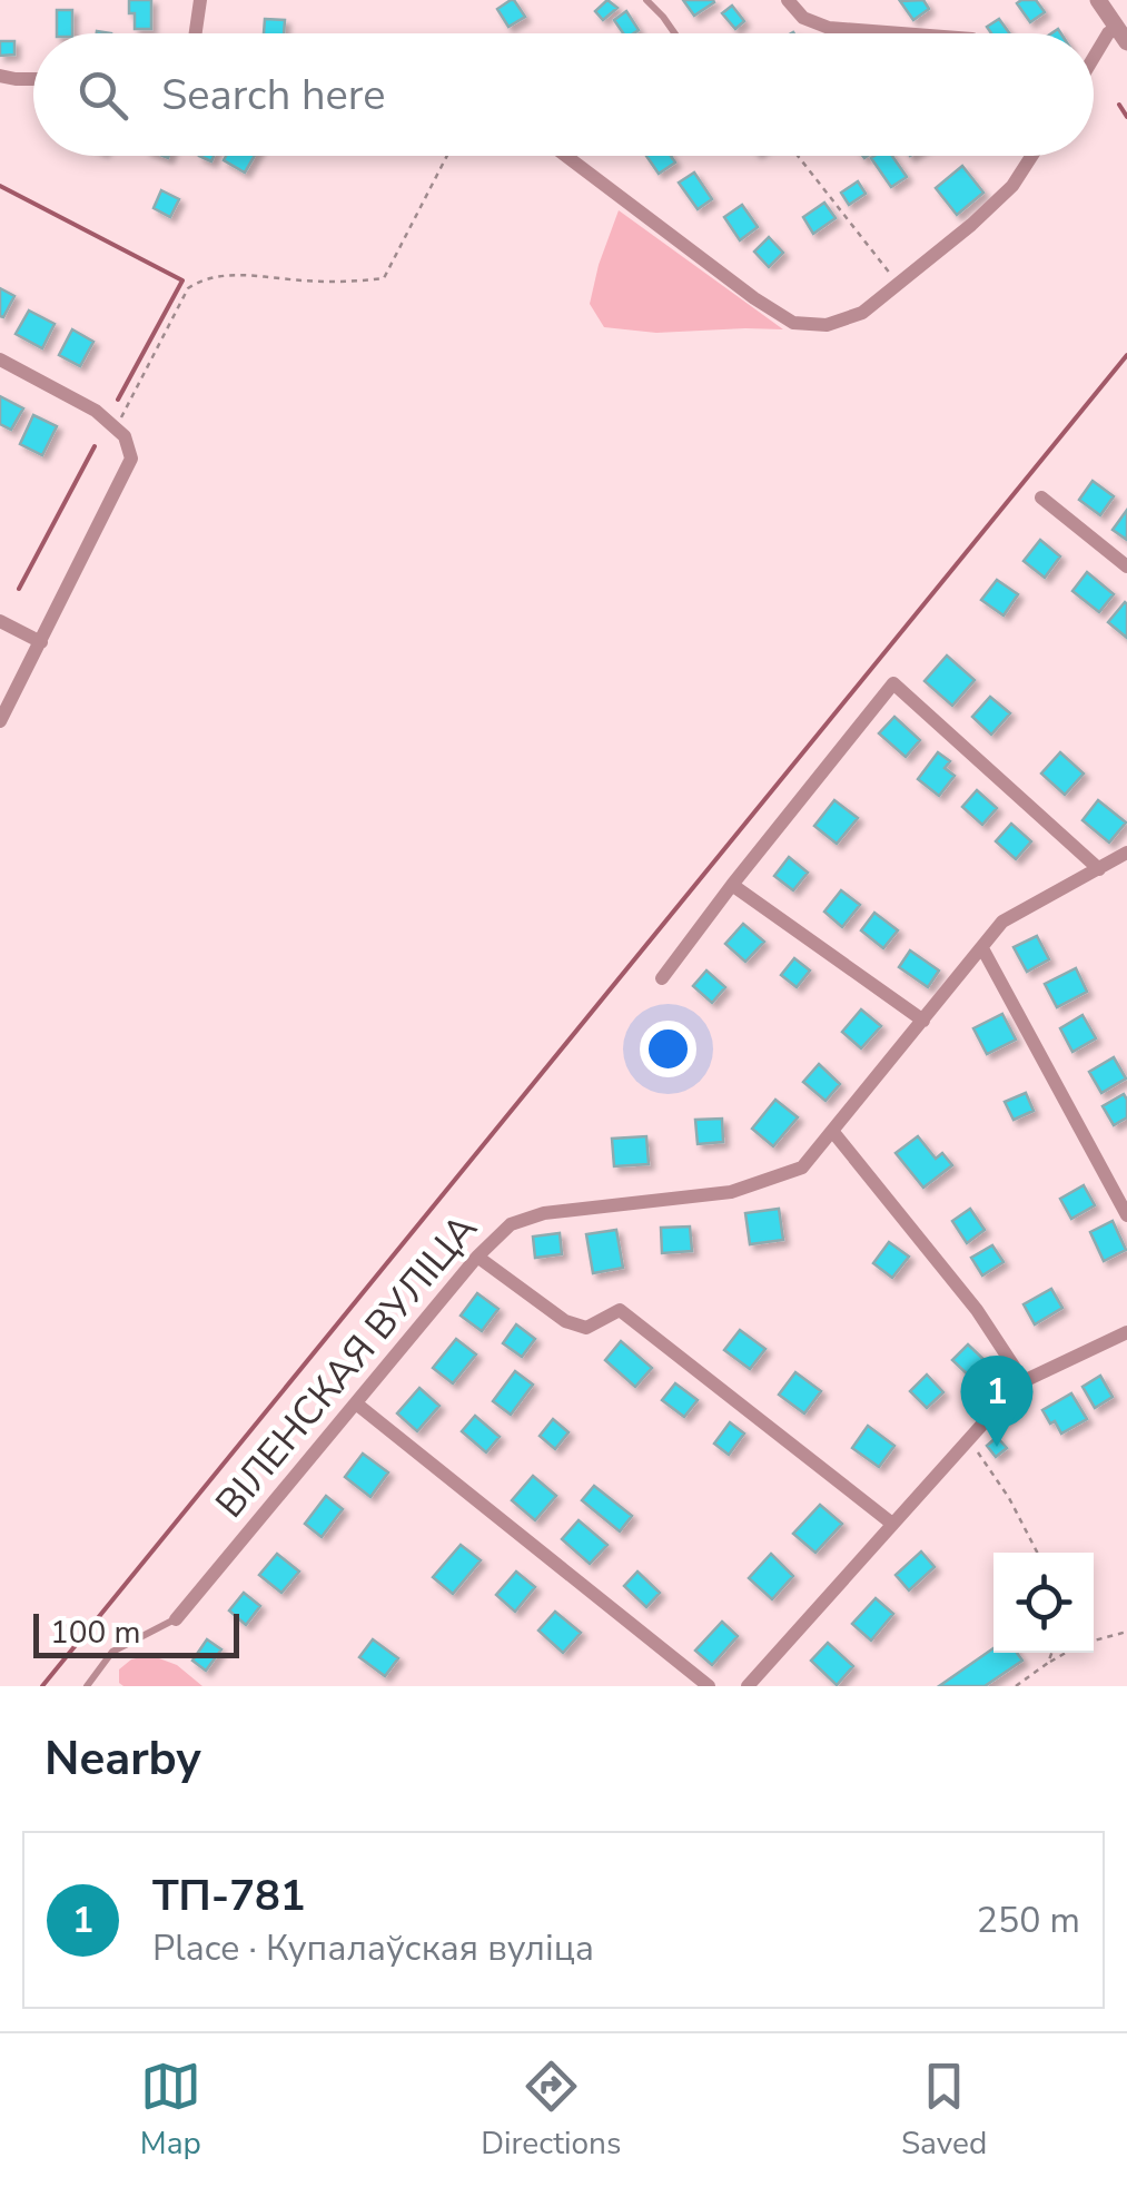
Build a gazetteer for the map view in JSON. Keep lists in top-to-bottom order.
{
  "streets": {
    "street": ["ВІЛЕНСКАЯ ВУЛІЦА"]
  },
  "scale_bar": "100 m",
  "page": {
    "search": "Search here",
    "pins": "1",
    "scale": "100 m",
    "heading": "Nearby",
    "list": [
      {
        "mark": "1",
        "name": "ТП-781",
        "note": "Place · Купалаўская вуліца",
        "value": "250 m"
      }
    ],
    "nav": ["Map", "Directions", "Saved"]
  }
}
